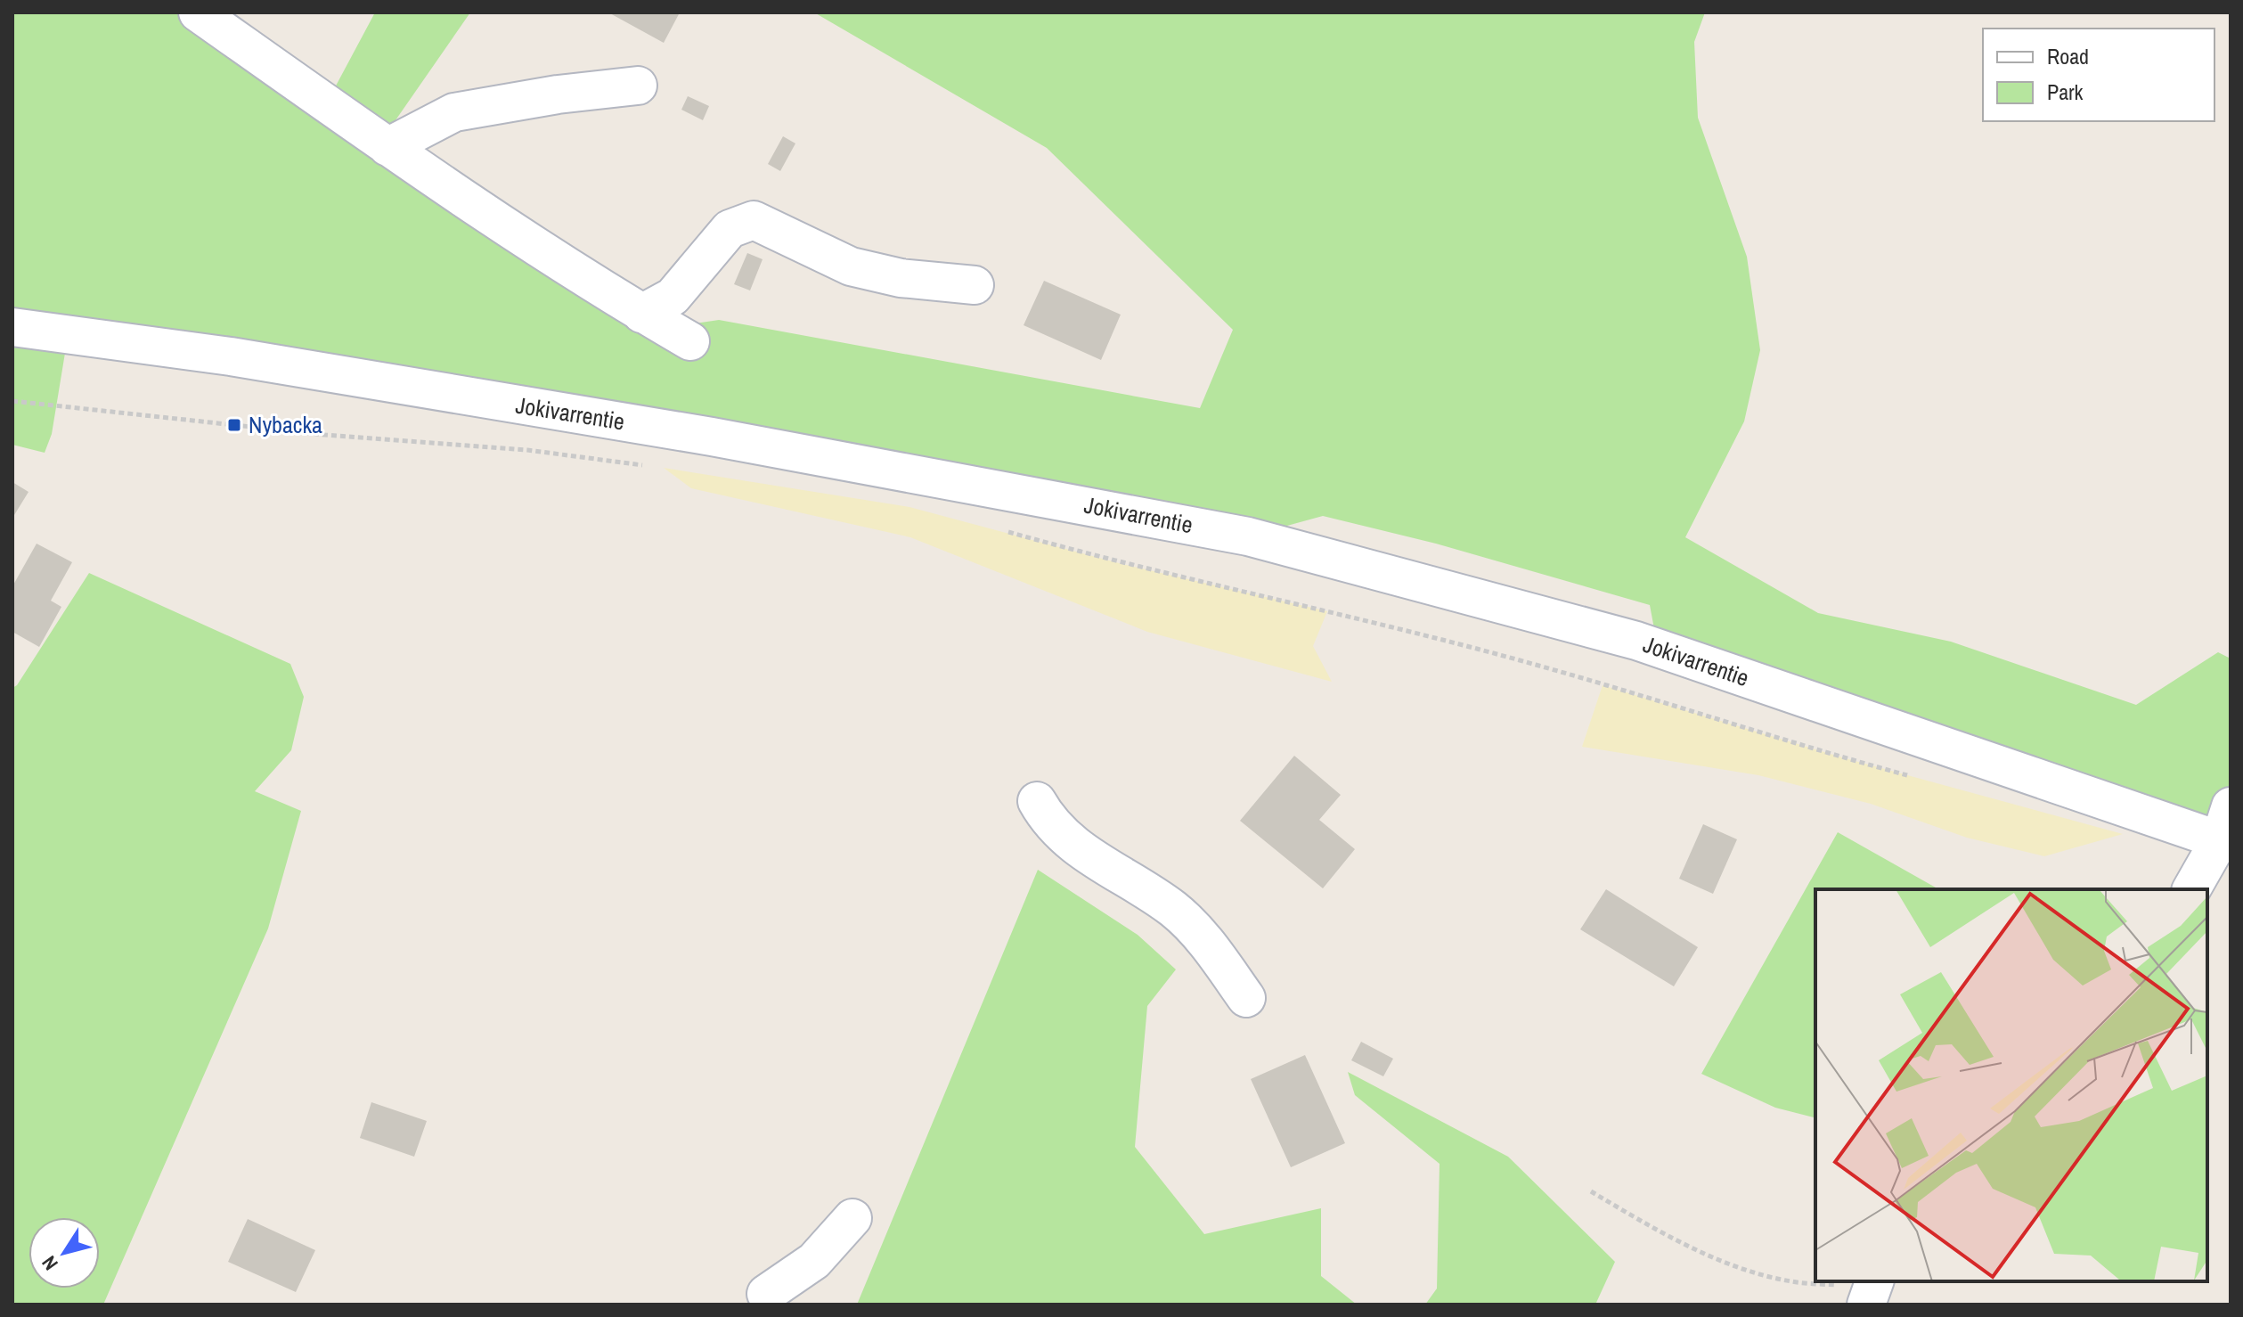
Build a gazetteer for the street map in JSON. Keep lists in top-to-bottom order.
{
  "streets": {
    "street": ["Jokivarrentie"]
  },
  "places": {
    "transit": ["Nybacka"]
  },
  "legend": ["Road", "Park"],
  "north": "bottom left"
}
